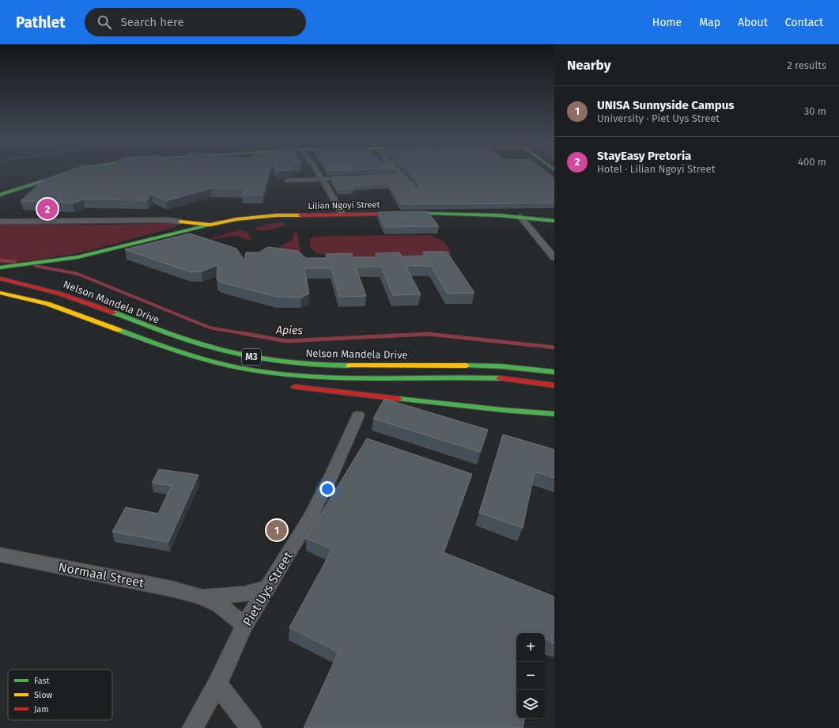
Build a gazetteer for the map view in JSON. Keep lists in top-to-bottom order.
{
  "streets": {
    "main road": ["Lilian Ngoyi Street", "Nelson Mandela Drive", "M3"],
    "street": ["Normaal Street", "Piet Uys Street"]
  },
  "crossings": [
    ["Normaal Street", "Piet Uys Street"]
  ],
  "water": ["Apies"],
  "legend": ["Fast", "Slow", "Jam"],
  "page": {
    "header": "Pathlet",
    "search": "Search here",
    "nav": [
      "Home",
      "Map",
      "About",
      "Contact"
    ],
    "heading": ["Nearby", "2 results"],
    "list": [
      {
        "mark": "1",
        "name": "UNISA Sunnyside Campus",
        "note": "University · Piet Uys Street",
        "value": "30 m"
      },
      {
        "mark": "2",
        "name": "StayEasy Pretoria",
        "note": "Hotel · Lilian Ngoyi Street",
        "value": "400 m"
      }
    ],
    "pins": ["2", "1"],
    "map_buttons": ["+", "−"]
  }
}
